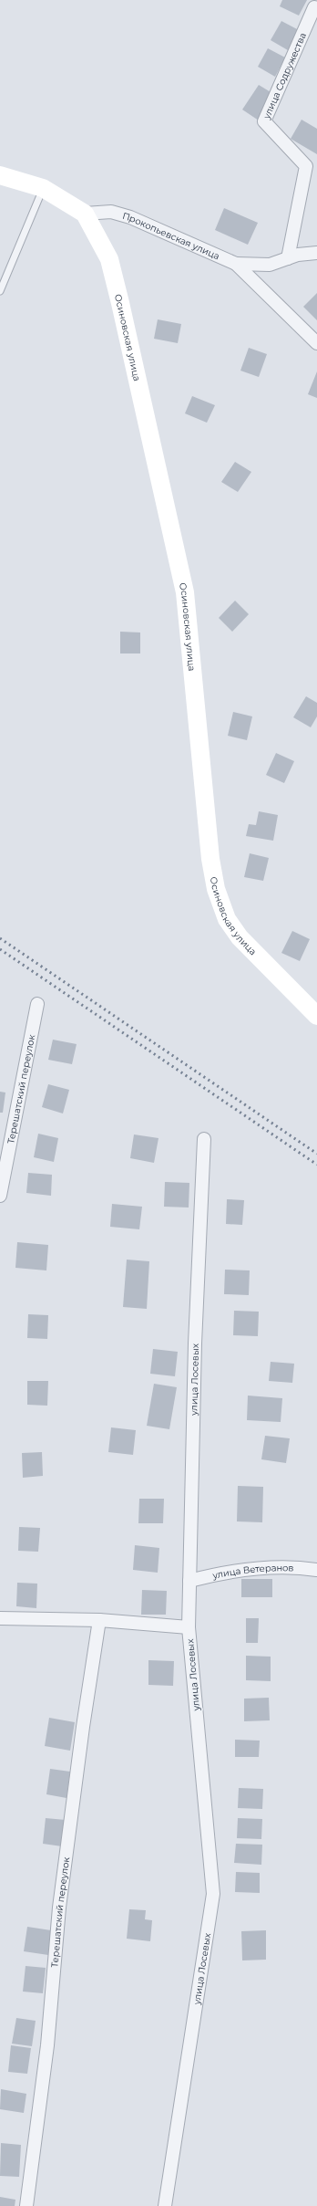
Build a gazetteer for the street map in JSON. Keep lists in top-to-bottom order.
{
  "streets": {
    "main road": ["Осиновская улица"],
    "street": [
      "улица Содружества",
      "Прокопьевская улица",
      "Терешатский переулок",
      "улица Лосевых",
      "улица Ветеранов"
    ]
  },
  "crossings": [
    ["Прокопьевская улица", "Осиновская улица"],
    ["улица Лосевых", "улица Ветеранов"]
  ]
}
